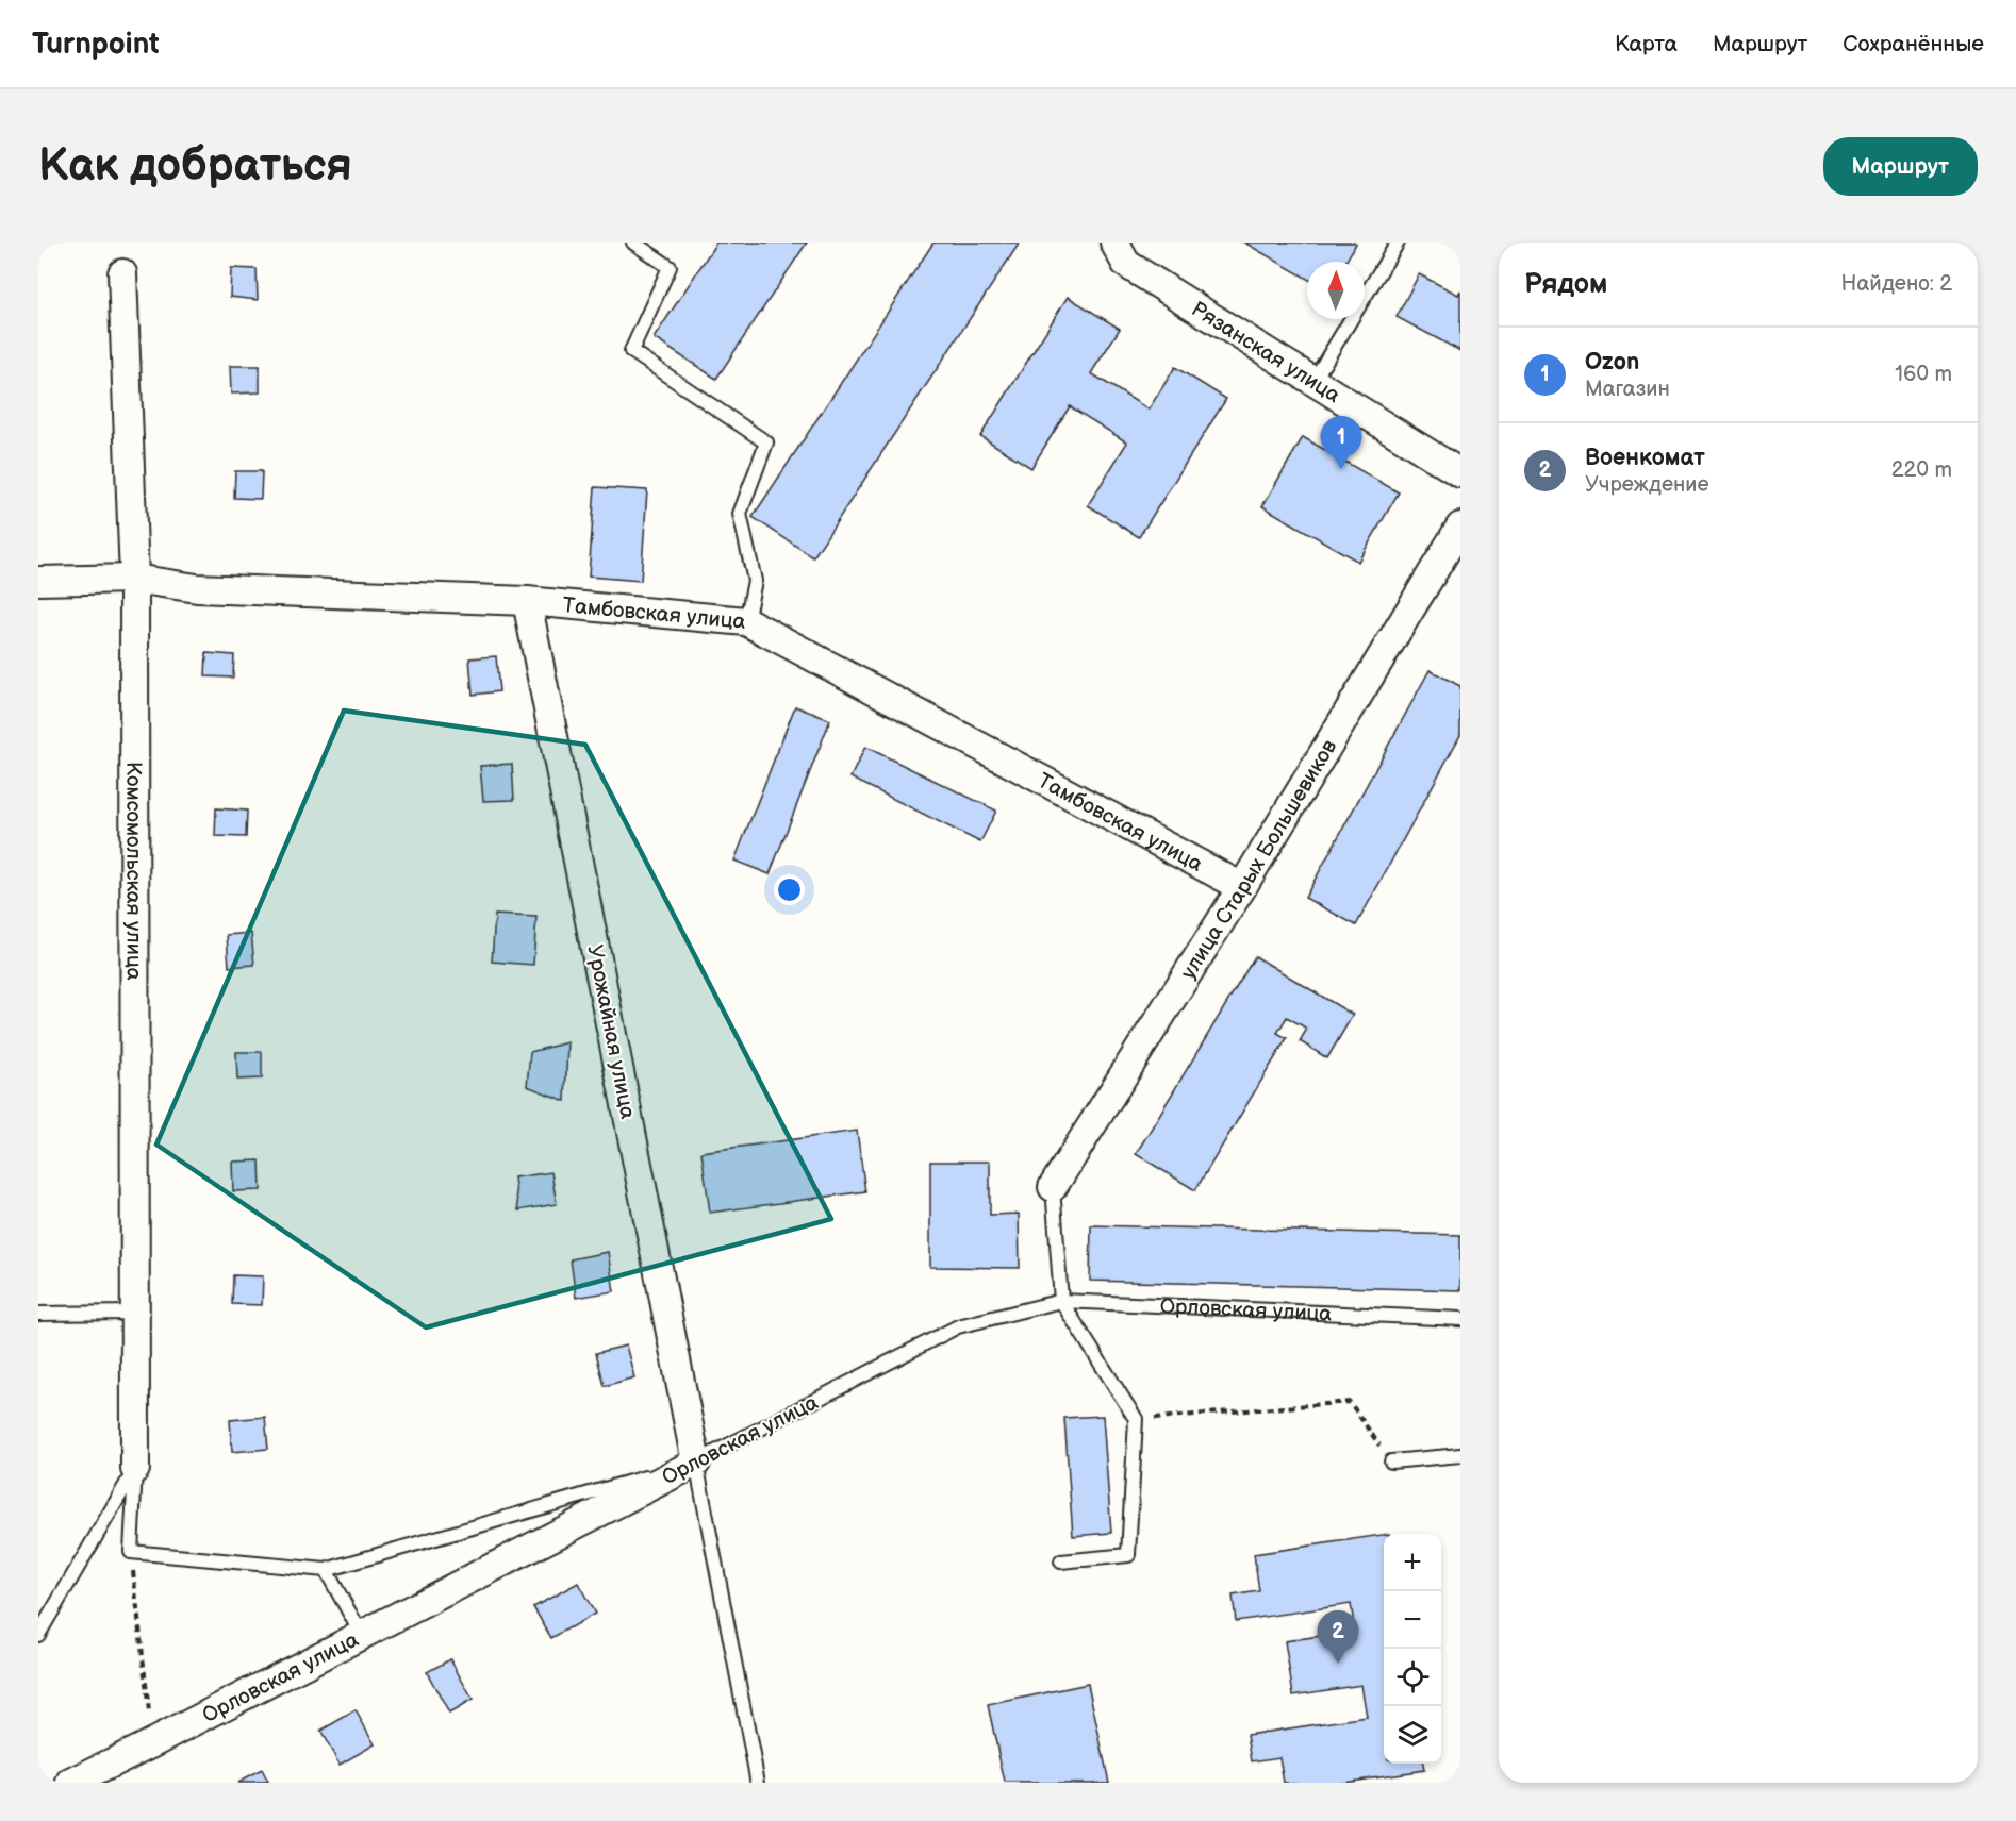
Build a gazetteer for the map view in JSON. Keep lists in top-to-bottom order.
{
  "streets": {
    "street": [
      "Рязанская улица",
      "Тамбовская улица",
      "улица Старых Большевиков",
      "Комсомольская улица",
      "Урожайная улица",
      "Орловская улица"
    ]
  },
  "crossings": [
    ["Тамбовская улица", "улица Старых Большевиков"],
    ["Тамбовская улица", "Комсомольская улица"],
    ["Тамбовская улица", "Урожайная улица"],
    ["Урожайная улица", "Орловская улица"]
  ],
  "north": "top",
  "page": {
    "header": "Turnpoint",
    "nav": ["Карта", "Маршрут", "Сохранённые"],
    "buttons": "Маршрут",
    "title": "Как добраться",
    "heading": ["Рядом", "Найдено: 2"],
    "list": [
      {
        "mark": "1",
        "name": "Ozon",
        "note": "Магазин",
        "value": "160 m"
      },
      {
        "mark": "2",
        "name": "Военкомат",
        "note": "Учреждение",
        "value": "220 m"
      }
    ],
    "pins": ["1", "2"],
    "map_buttons": ["+", "−"]
  }
}
